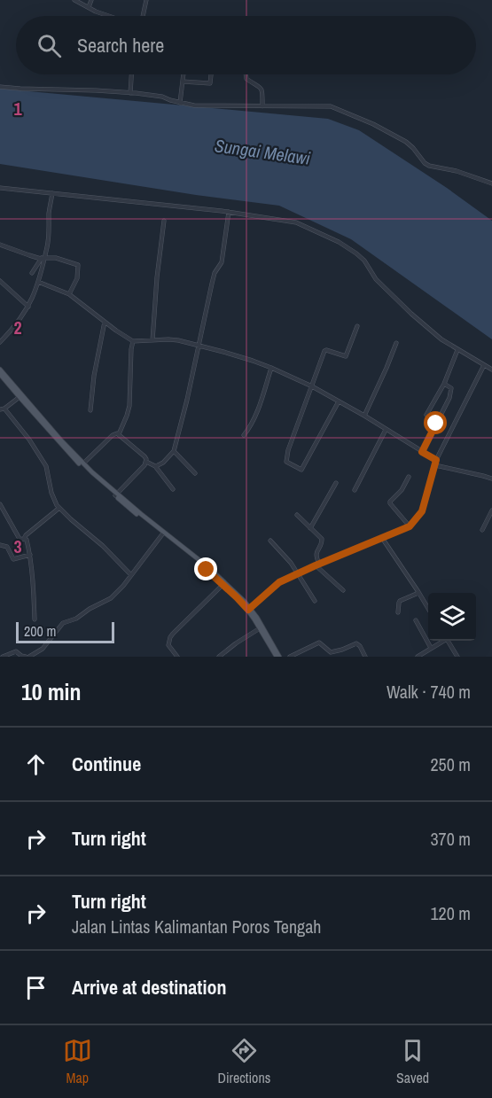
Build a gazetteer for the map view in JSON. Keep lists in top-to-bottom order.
{
  "water": ["Sungai Melawi"],
  "scale_bar": "200 m",
  "page": {
    "search": "Search here",
    "scale": "200 m",
    "heading": ["10 min", "Walk · 740 m"],
    "list": [
      ["Continue", "250 m"],
      ["Turn right", "370 m"],
      ["Turn right", "Jalan Lintas Kalimantan Poros Tengah", "120 m"],
      "Arrive at destination"
    ],
    "nav": ["Map", "Directions", "Saved"]
  },
  "grid": {
    "rows": ["1", "2", "3"]
  }
}
